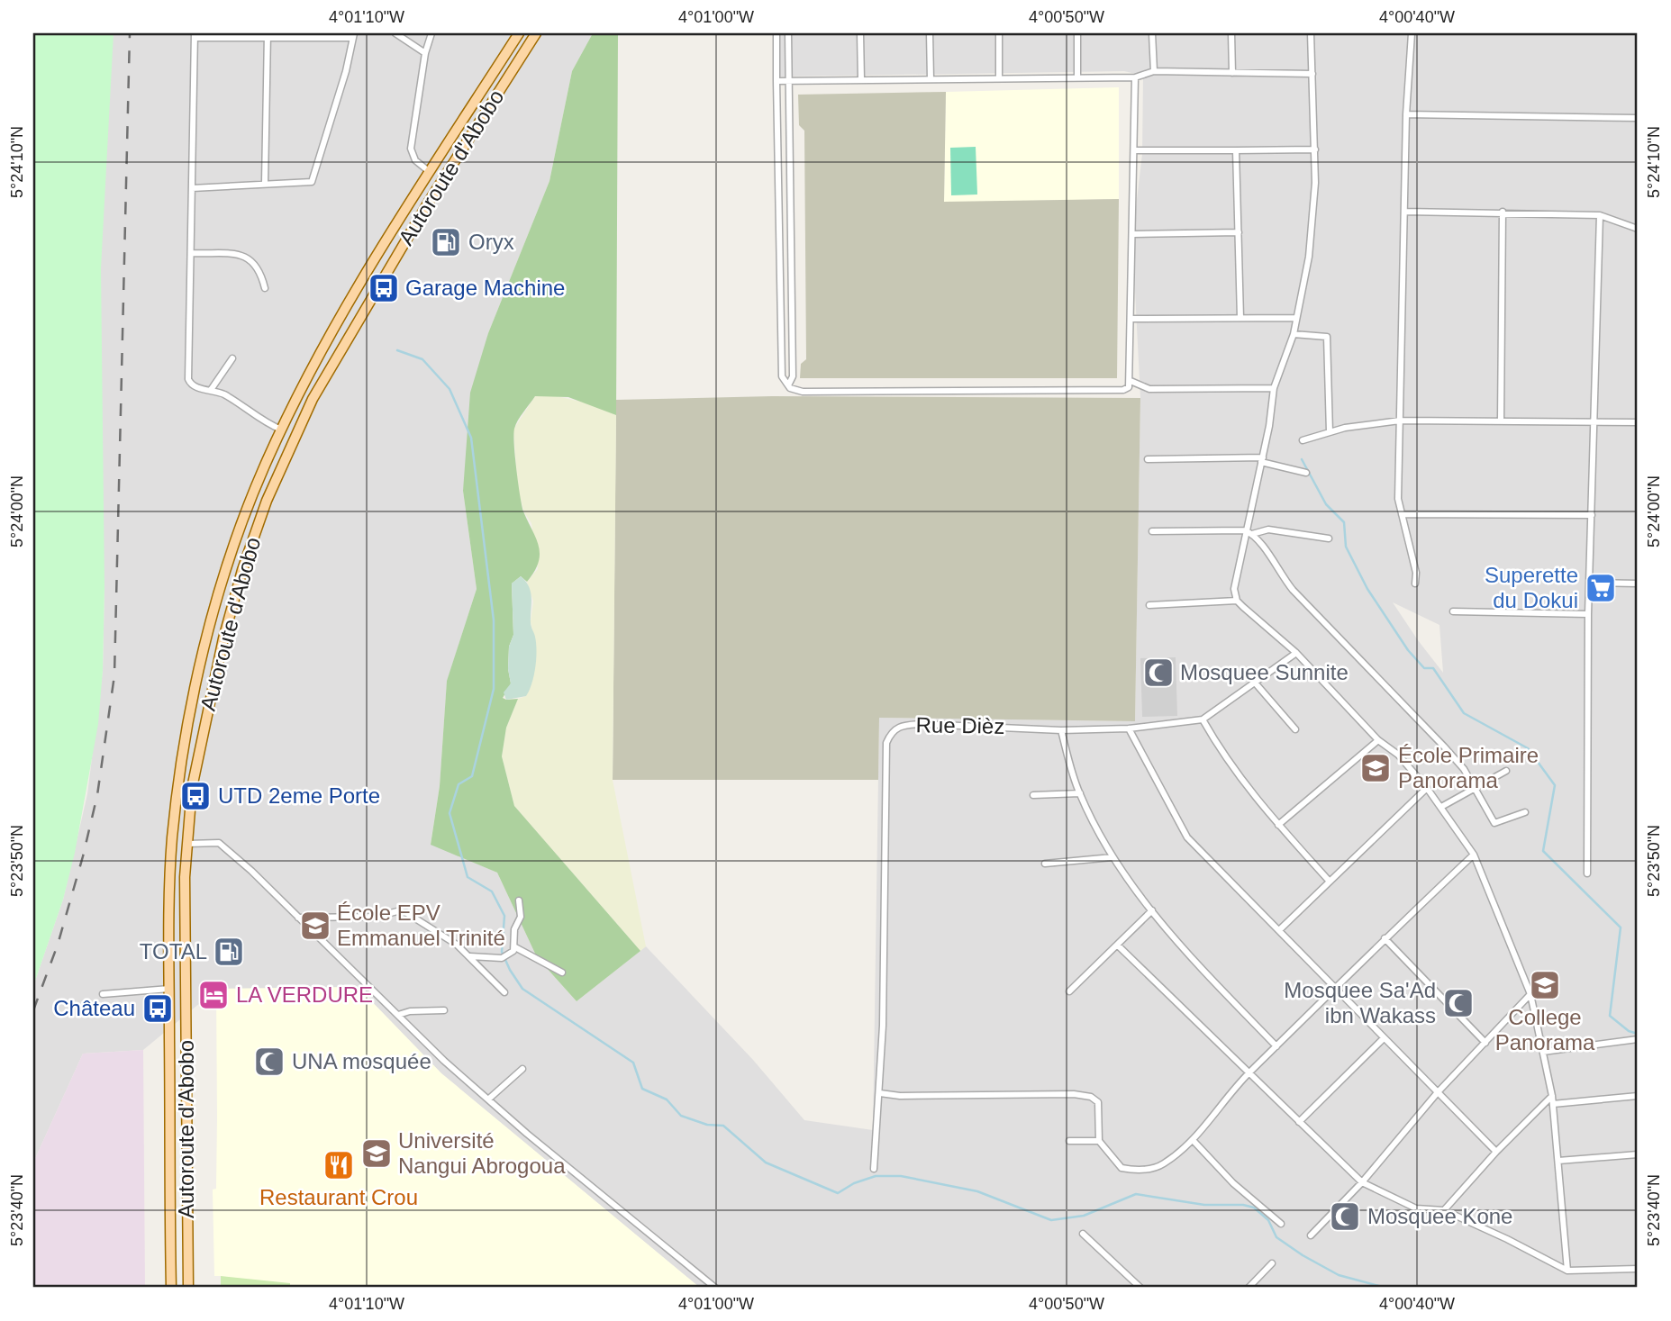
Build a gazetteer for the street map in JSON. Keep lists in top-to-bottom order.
{
  "streets": {
    "main road": ["Autoroute d'Abobo"],
    "street": ["Rue Dièz"]
  },
  "places": {
    "fuel station": ["Oryx", "TOTAL"],
    "bus stop": ["Garage Machine", "UTD 2eme Porte", "Château"],
    "supermarket": ["Superette du Dokui"],
    "mosque": [
      "Mosquee Sunnite",
      "Mosquee Sa'Ad ibn Wakass",
      "UNA mosquée",
      "Mosquee Kone"
    ],
    "school or university": [
      "École Primaire Panorama",
      "École EPV Emmanuel Trinité",
      "College Panorama",
      "Université Nangui Abrogoua"
    ],
    "hotel": ["LA VERDURE"],
    "restaurant": ["Restaurant Crou"]
  },
  "coordinates": [
    "4°01'10\"W",
    "4°01'00\"W",
    "4°00'50\"W",
    "4°00'40\"W",
    "5°24'10\"N",
    "5°24'00\"N",
    "5°23'50\"N",
    "5°23'40\"N"
  ]
}
